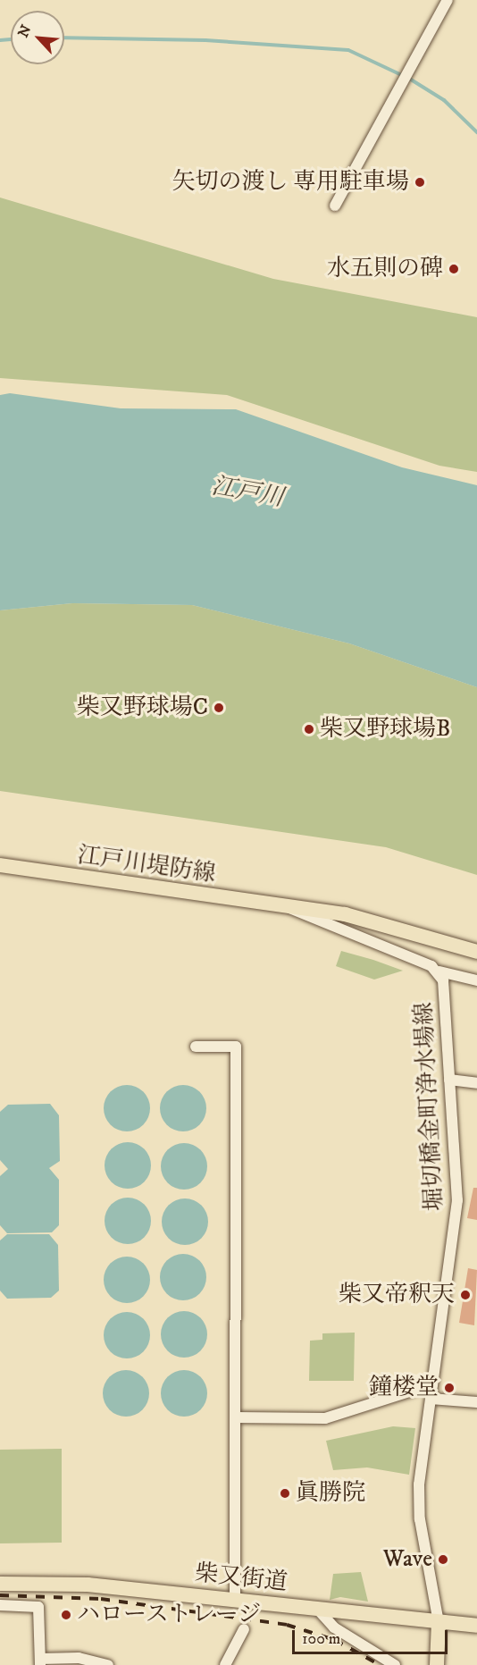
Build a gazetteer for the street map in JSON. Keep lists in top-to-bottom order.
{
  "streets": {
    "main road": ["江戸川堤防線", "柴又街道"],
    "street": ["堀切橋金町浄水場線"]
  },
  "crossings": [
    ["江戸川堤防線", "堀切橋金町浄水場線"],
    ["堀切橋金町浄水場線", "柴又街道"]
  ],
  "water": ["江戸川"],
  "places": [
    "矢切の渡し 専用駐車場",
    "水五則の碑",
    "柴又野球場C",
    "柴又野球場B",
    "柴又帝釈天",
    "鐘楼堂",
    "眞勝院",
    "Wave",
    "ハローストレージ"
  ],
  "scale_bar": "100 m",
  "north": "top left"
}
